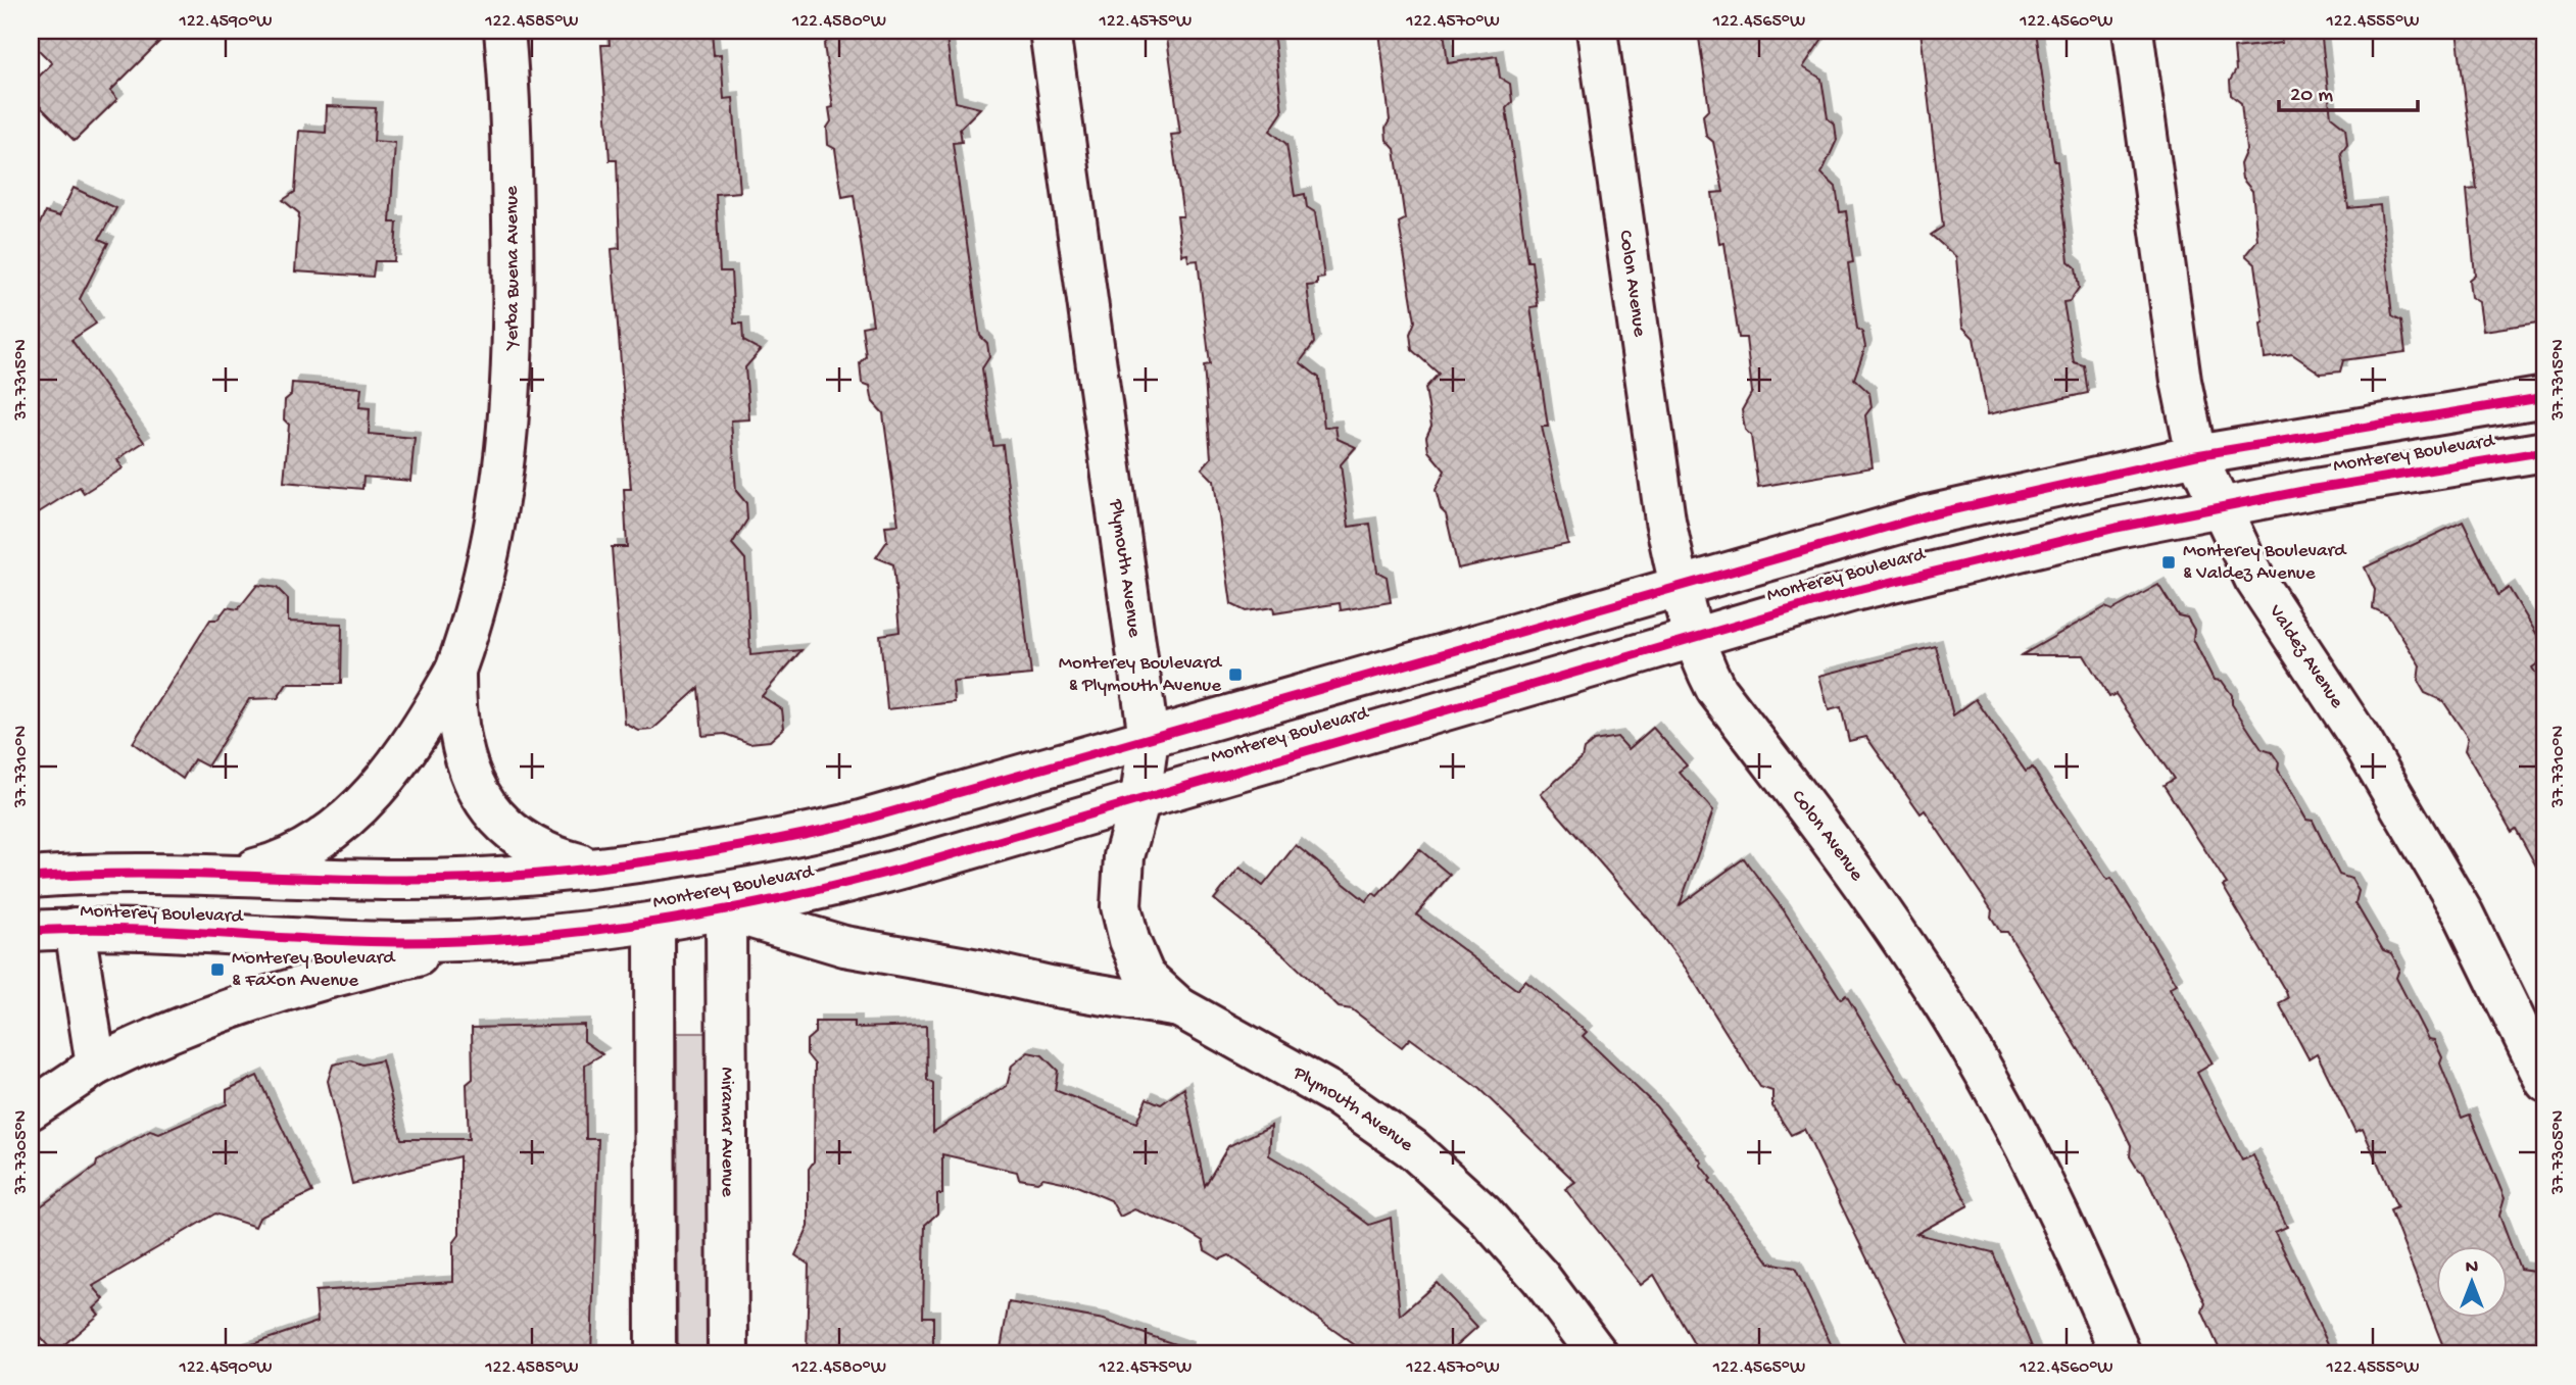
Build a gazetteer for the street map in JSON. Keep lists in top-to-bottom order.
{
  "streets": {
    "main road": [
      "Yerba Buena Avenue",
      "Colon Avenue",
      "Monterey Boulevard",
      "Plymouth Avenue",
      "Valdez Avenue",
      "Miramar Avenue"
    ]
  },
  "crossings": [
    ["Colon Avenue", "Monterey Boulevard"],
    ["Monterey Boulevard", "Plymouth Avenue"],
    ["Monterey Boulevard", "Valdez Avenue"],
    ["Monterey Boulevard", "Miramar Avenue"]
  ],
  "places": {
    "transit": ["Monterey Boulevard & Valdez Avenue", "Monterey Boulevard & Plymouth Avenue", "Monterey Boulevard & Faxon Avenue"]
  },
  "scale_bar": "20 m",
  "north": "top",
  "coordinates": [
    "122.4590°W",
    "122.4585°W",
    "122.4580°W",
    "122.4575°W",
    "122.4570°W",
    "122.4565°W",
    "122.4560°W",
    "122.4555°W",
    "37.7315°N",
    "37.7310°N",
    "37.7305°N"
  ]
}
